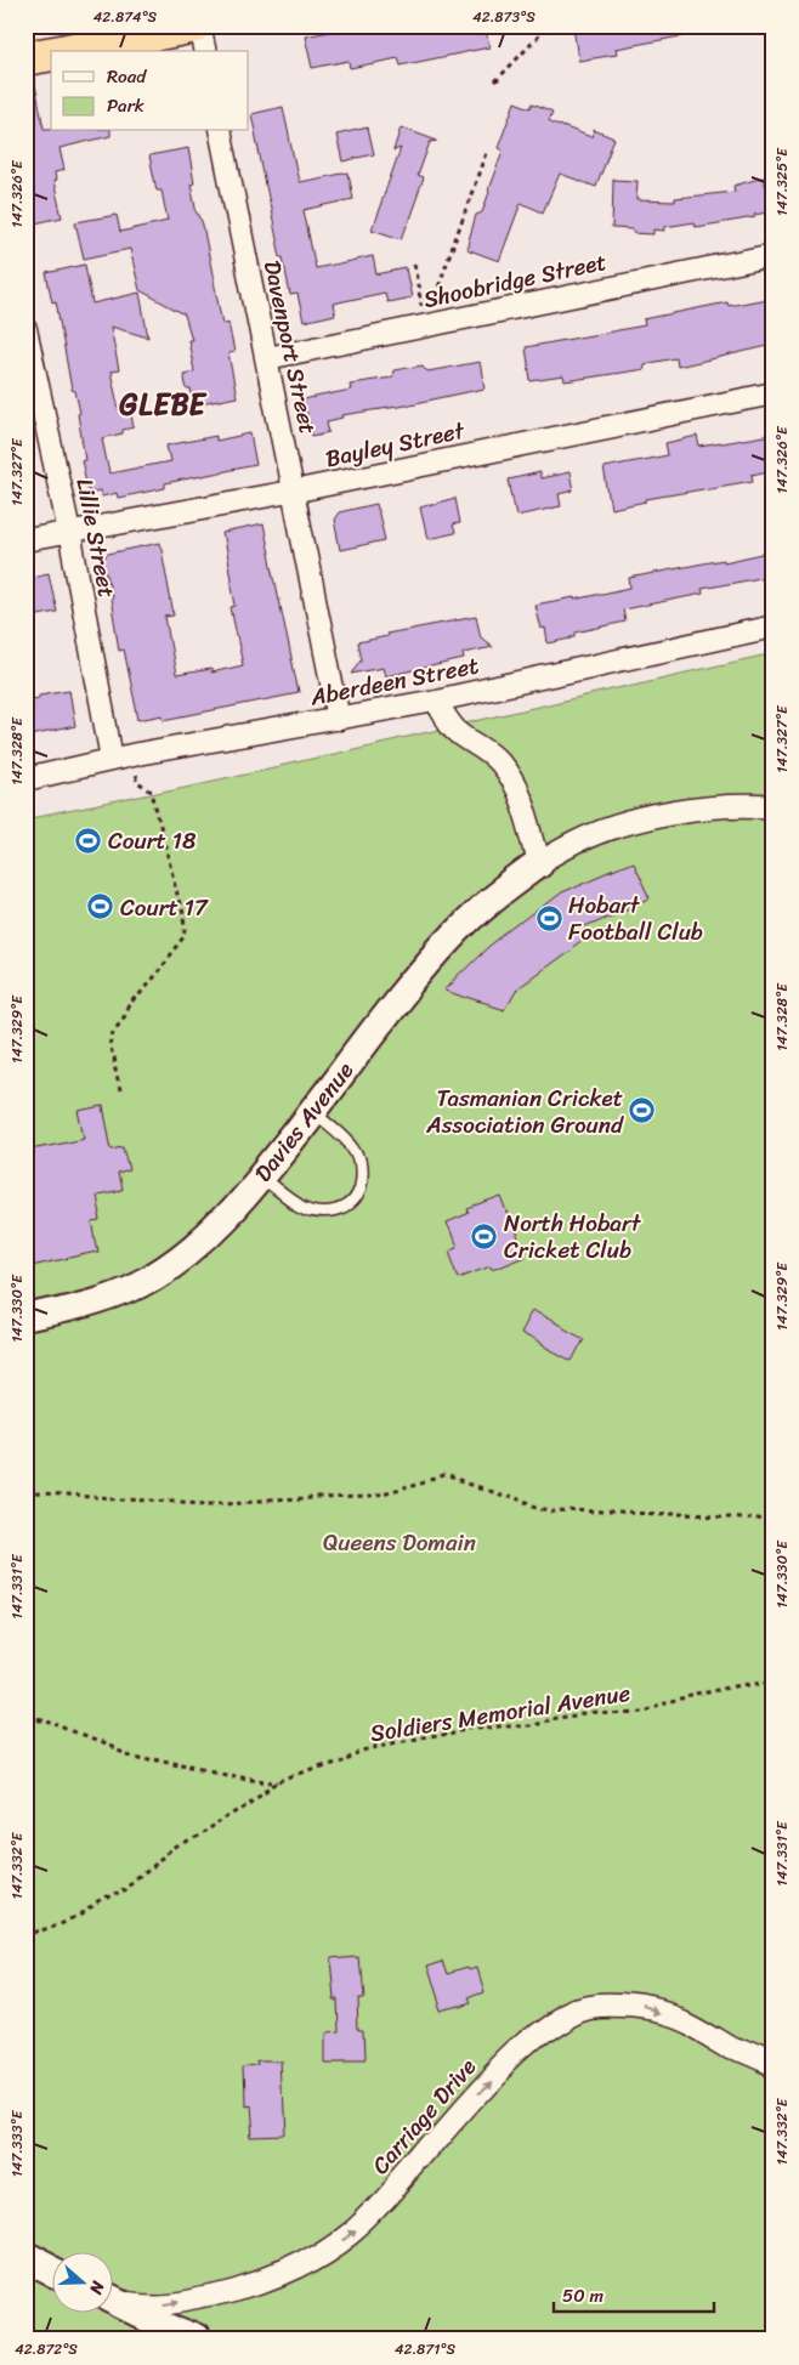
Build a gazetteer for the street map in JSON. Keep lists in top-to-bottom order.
{
  "streets": {
    "street": [
      "Shoobridge Street",
      "Davenport Street",
      "Bayley Street",
      "Lillie Street",
      "Aberdeen Street",
      "Davies Avenue",
      "Carriage Drive"
    ],
    "path": ["Soldiers Memorial Avenue"]
  },
  "crossings": [
    ["Shoobridge Street", "Davenport Street"],
    ["Davenport Street", "Bayley Street"],
    ["Davenport Street", "Aberdeen Street"],
    ["Bayley Street", "Lillie Street"],
    ["Lillie Street", "Aberdeen Street"]
  ],
  "one_way": ["Carriage Drive"],
  "districts": ["GLEBE"],
  "parks": ["Queens Domain"],
  "places": {
    "sports": [
      "Court 18",
      "Court 17",
      "Hobart Football Club",
      "Tasmanian Cricket Association Ground",
      "North Hobart Cricket Club"
    ]
  },
  "legend": ["Road", "Park"],
  "scale_bar": "50 m",
  "north": "right",
  "coordinates": [
    "42.874°S",
    "42.873°S",
    "147.325°E",
    "147.326°E",
    "147.327°E",
    "147.328°E",
    "147.329°E",
    "147.330°E",
    "147.331°E",
    "147.332°E",
    "147.333°E",
    "42.872°S",
    "42.871°S"
  ]
}
